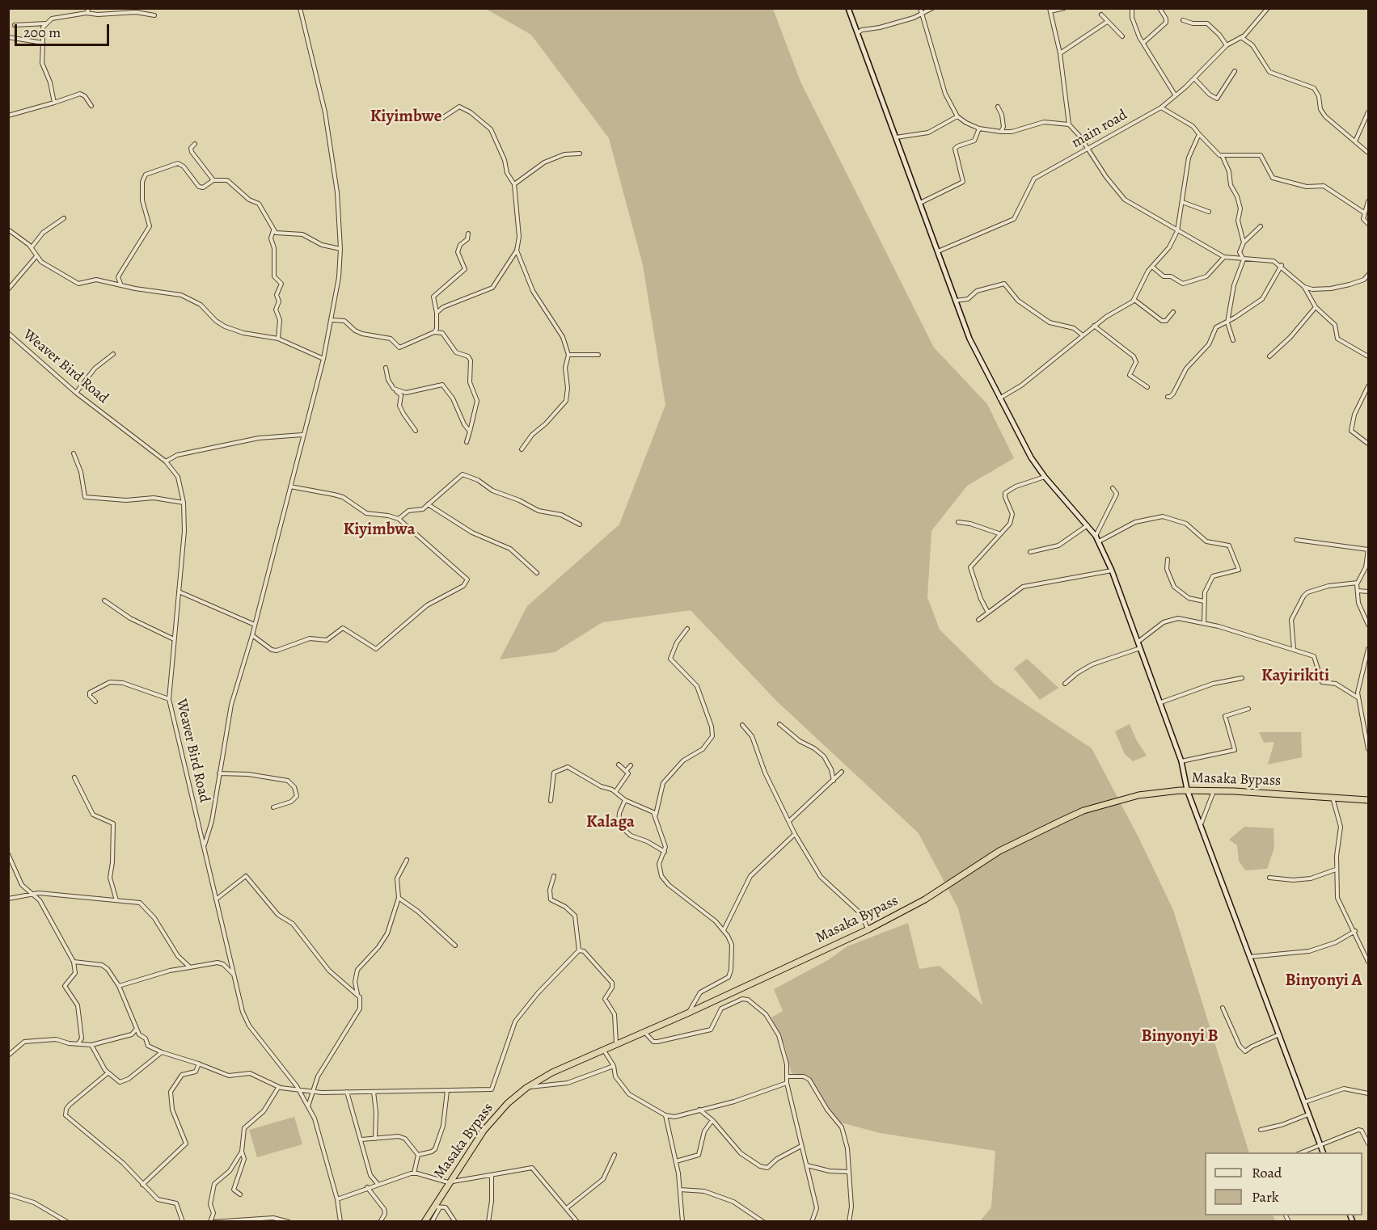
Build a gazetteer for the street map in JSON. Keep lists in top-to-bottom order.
{
  "streets": {
    "highway": ["Masaka Bypass"],
    "street": ["main road", "Weaver Bird Road"]
  },
  "districts": [
    "Kiyimbwe",
    "Kiyimbwa",
    "Kayirikiti",
    "Kalaga",
    "Binyonyi A",
    "Binyonyi B"
  ],
  "legend": ["Road", "Park"],
  "scale_bar": "200 m"
}
